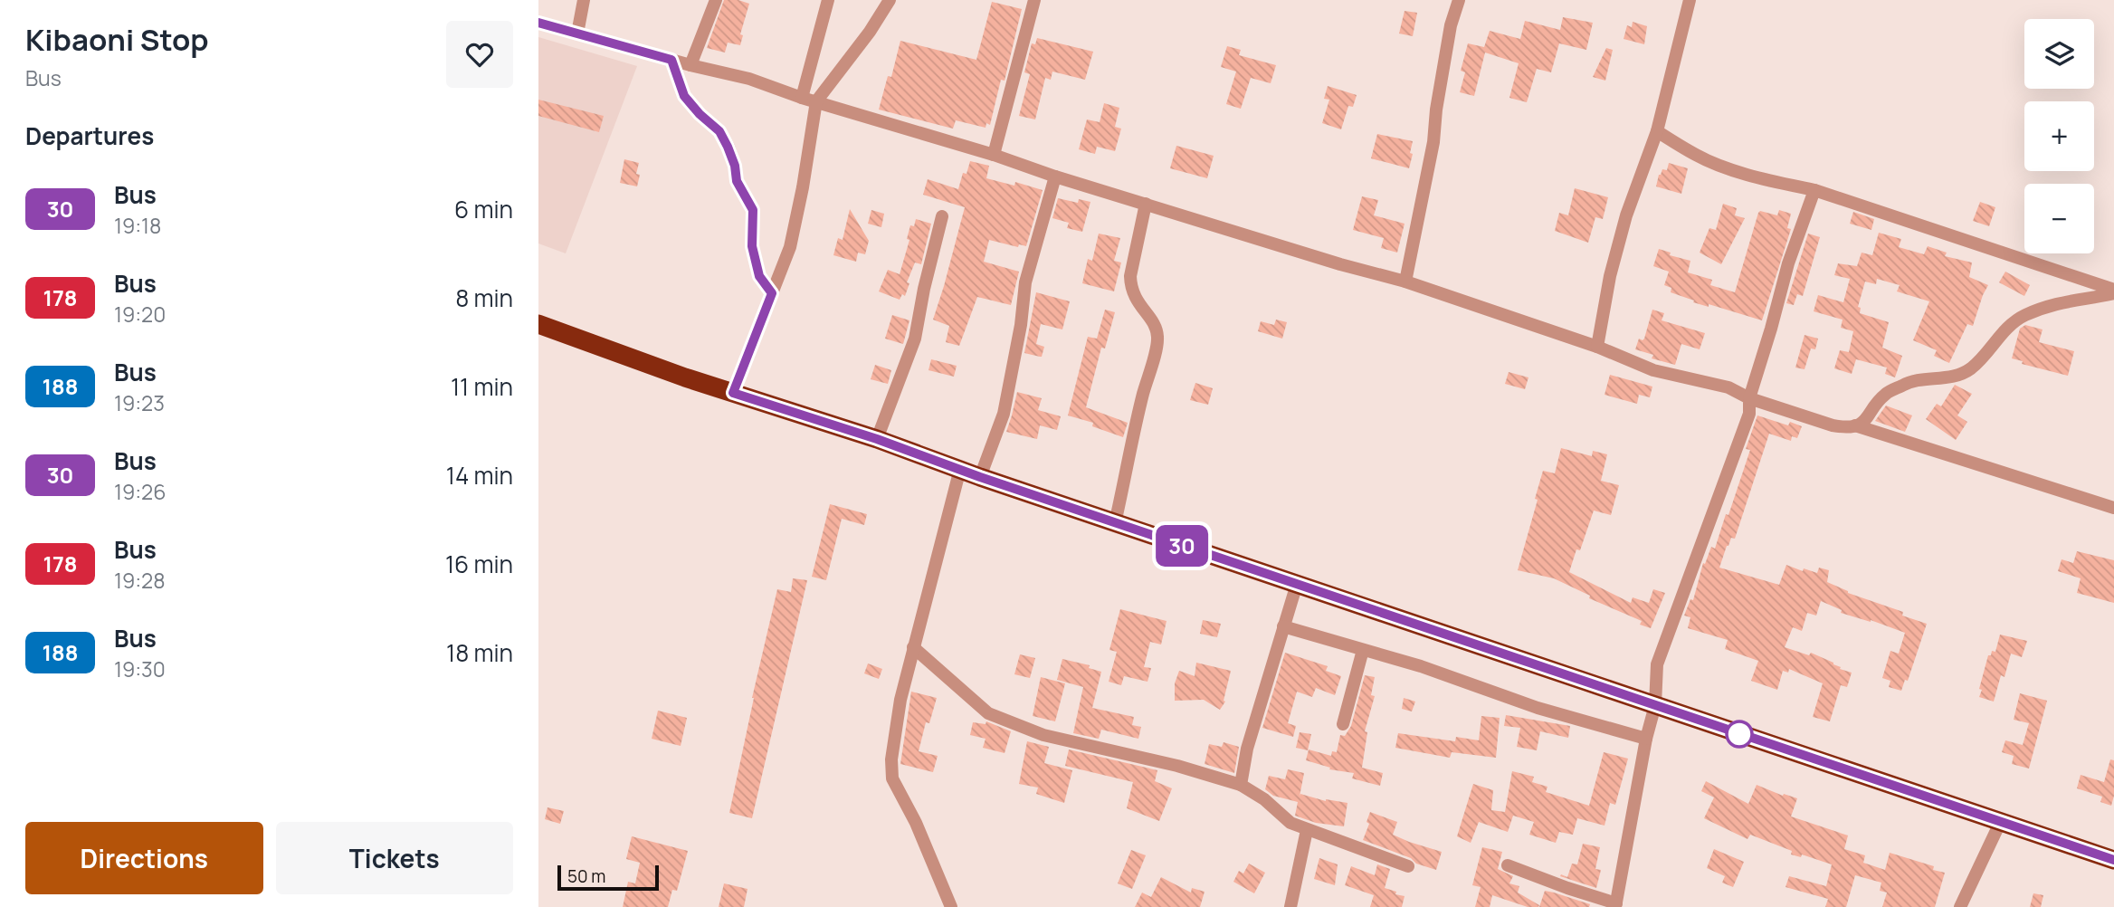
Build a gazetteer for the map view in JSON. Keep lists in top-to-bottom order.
{
  "lines": ["bus line 30"],
  "scale_bar": "50 m",
  "page": {
    "heading": [
      ["Kibaoni Stop", "Bus"],
      "Departures"
    ],
    "on_map": "30",
    "map_buttons": ["+", "−"],
    "list": [
      {
        "mark": "30",
        "name": "Bus",
        "note": "19:18",
        "value": "6 min"
      },
      {
        "mark": "178",
        "name": "Bus",
        "note": "19:20",
        "value": "8 min"
      },
      {
        "mark": "188",
        "name": "Bus",
        "note": "19:23",
        "value": "11 min"
      },
      {
        "mark": "30",
        "name": "Bus",
        "note": "19:26",
        "value": "14 min"
      },
      {
        "mark": "178",
        "name": "Bus",
        "note": "19:28",
        "value": "16 min"
      },
      {
        "mark": "188",
        "name": "Bus",
        "note": "19:30",
        "value": "18 min"
      }
    ],
    "buttons": ["Directions", "Tickets"],
    "scale": "50 m"
  }
}
